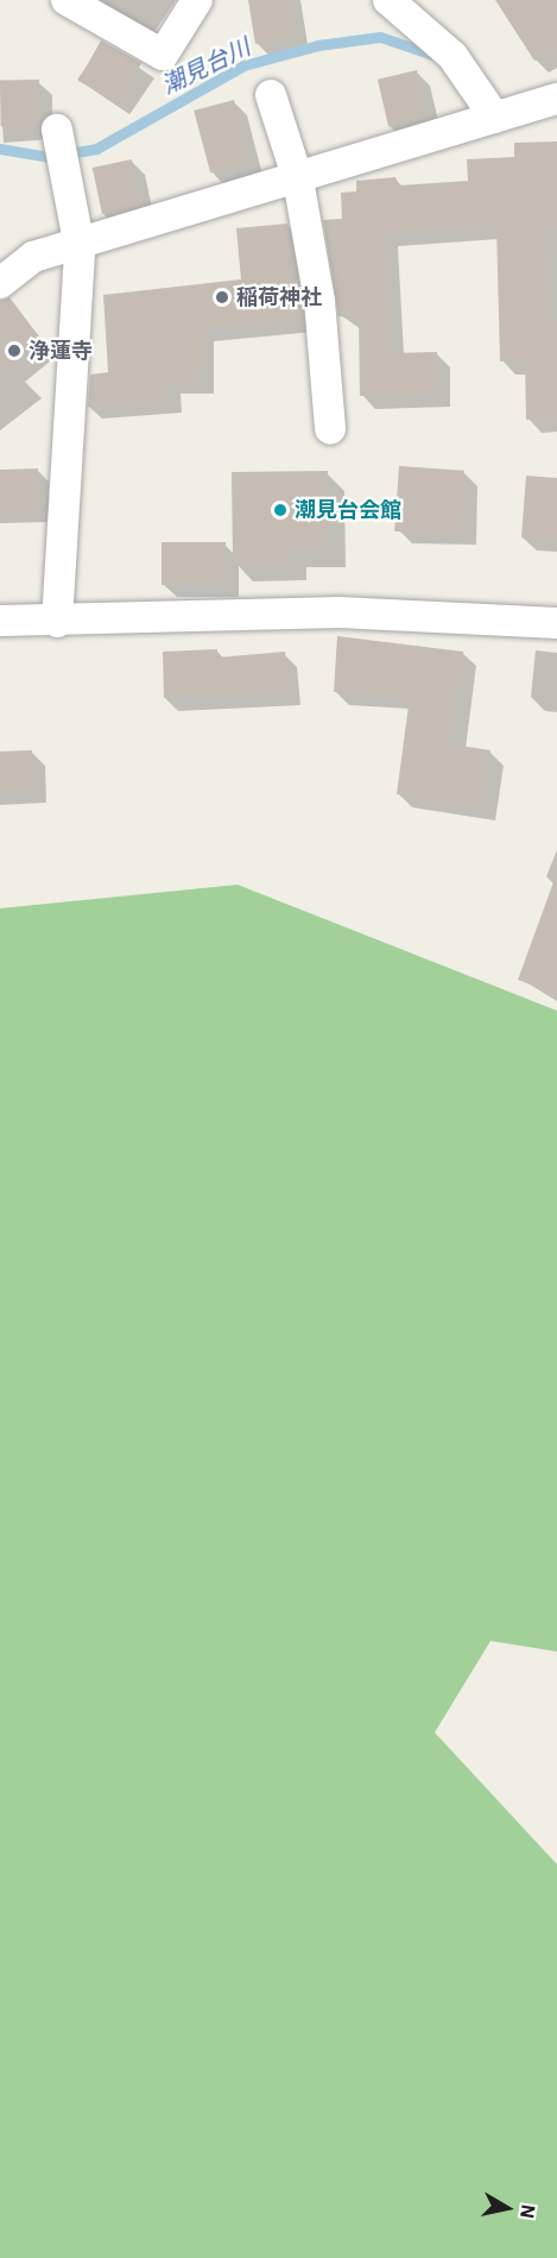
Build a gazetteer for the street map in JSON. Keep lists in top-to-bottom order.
{
  "water": ["潮見台川"],
  "places": ["稲荷神社", "浄蓮寺", "潮見台会館"],
  "north": "right"
}
